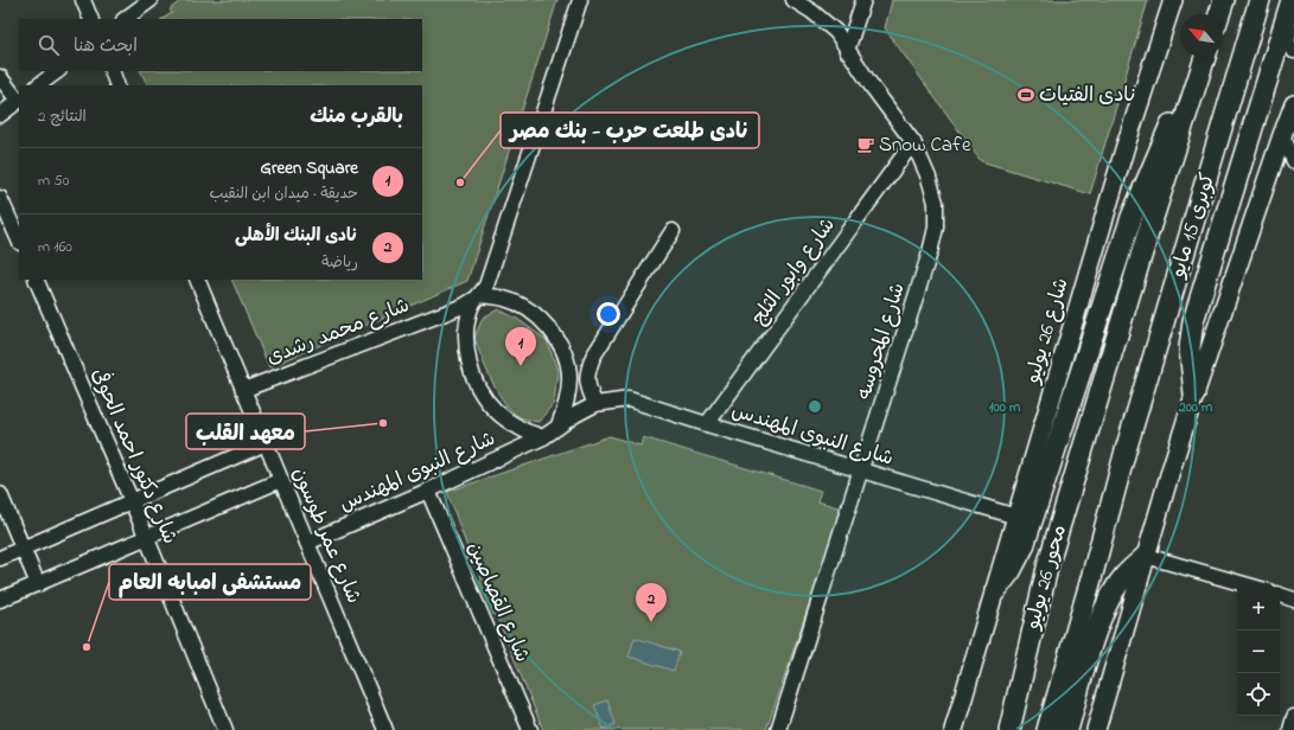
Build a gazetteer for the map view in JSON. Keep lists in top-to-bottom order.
{
  "streets": {
    "highway": ["كوبرى 15 مايو", "محور 26 يوليو"],
    "main road": ["شارع 26 يوليو"],
    "street": [
      "شارع وابور الثلج",
      "شارع محمد رشدى",
      "شارع المحروسه",
      "شارع النبوى المهندس",
      "شارع دكتور احمد الحوفى",
      "شارع عمر طوسون",
      "شارع القصاصين"
    ]
  },
  "crossings": [
    ["كوبرى 15 مايو", "محور 26 يوليو"],
    ["شارع وابور الثلج", "شارع المحروسه"],
    ["شارع وابور الثلج", "شارع النبوى المهندس"],
    ["شارع 26 يوليو", "شارع النبوى المهندس"],
    ["شارع محمد رشدى", "شارع النبوى المهندس"],
    ["شارع محمد رشدى", "شارع عمر طوسون"],
    ["شارع المحروسه", "شارع النبوى المهندس"],
    ["شارع النبوى المهندس", "شارع عمر طوسون"],
    ["شارع النبوى المهندس", "شارع القصاصين"]
  ],
  "places": {
    "sports": ["نادى الفتيات"],
    "cafe": ["Snow Cafe"],
    "other": ["نادى طلعت حرب - بنك مصر", "معهد القلب", "مستشفى امبابه العام"]
  },
  "north": "top left",
  "page": {
    "search": "ابحث هنا",
    "heading": ["بالقرب منك", "النتائج: 2"],
    "list": [
      {
        "mark": "1",
        "name": "Green Square",
        "note": "حديقة · ميدان ابن النقيب",
        "value": "50 m"
      },
      {
        "mark": "2",
        "name": "نادى البنك الأهلى",
        "note": "رياضة",
        "value": "160 m"
      }
    ],
    "pins": ["1", "2"],
    "map_buttons": ["+", "−"]
  },
  "rings": ["100 m", "200 m"]
}
